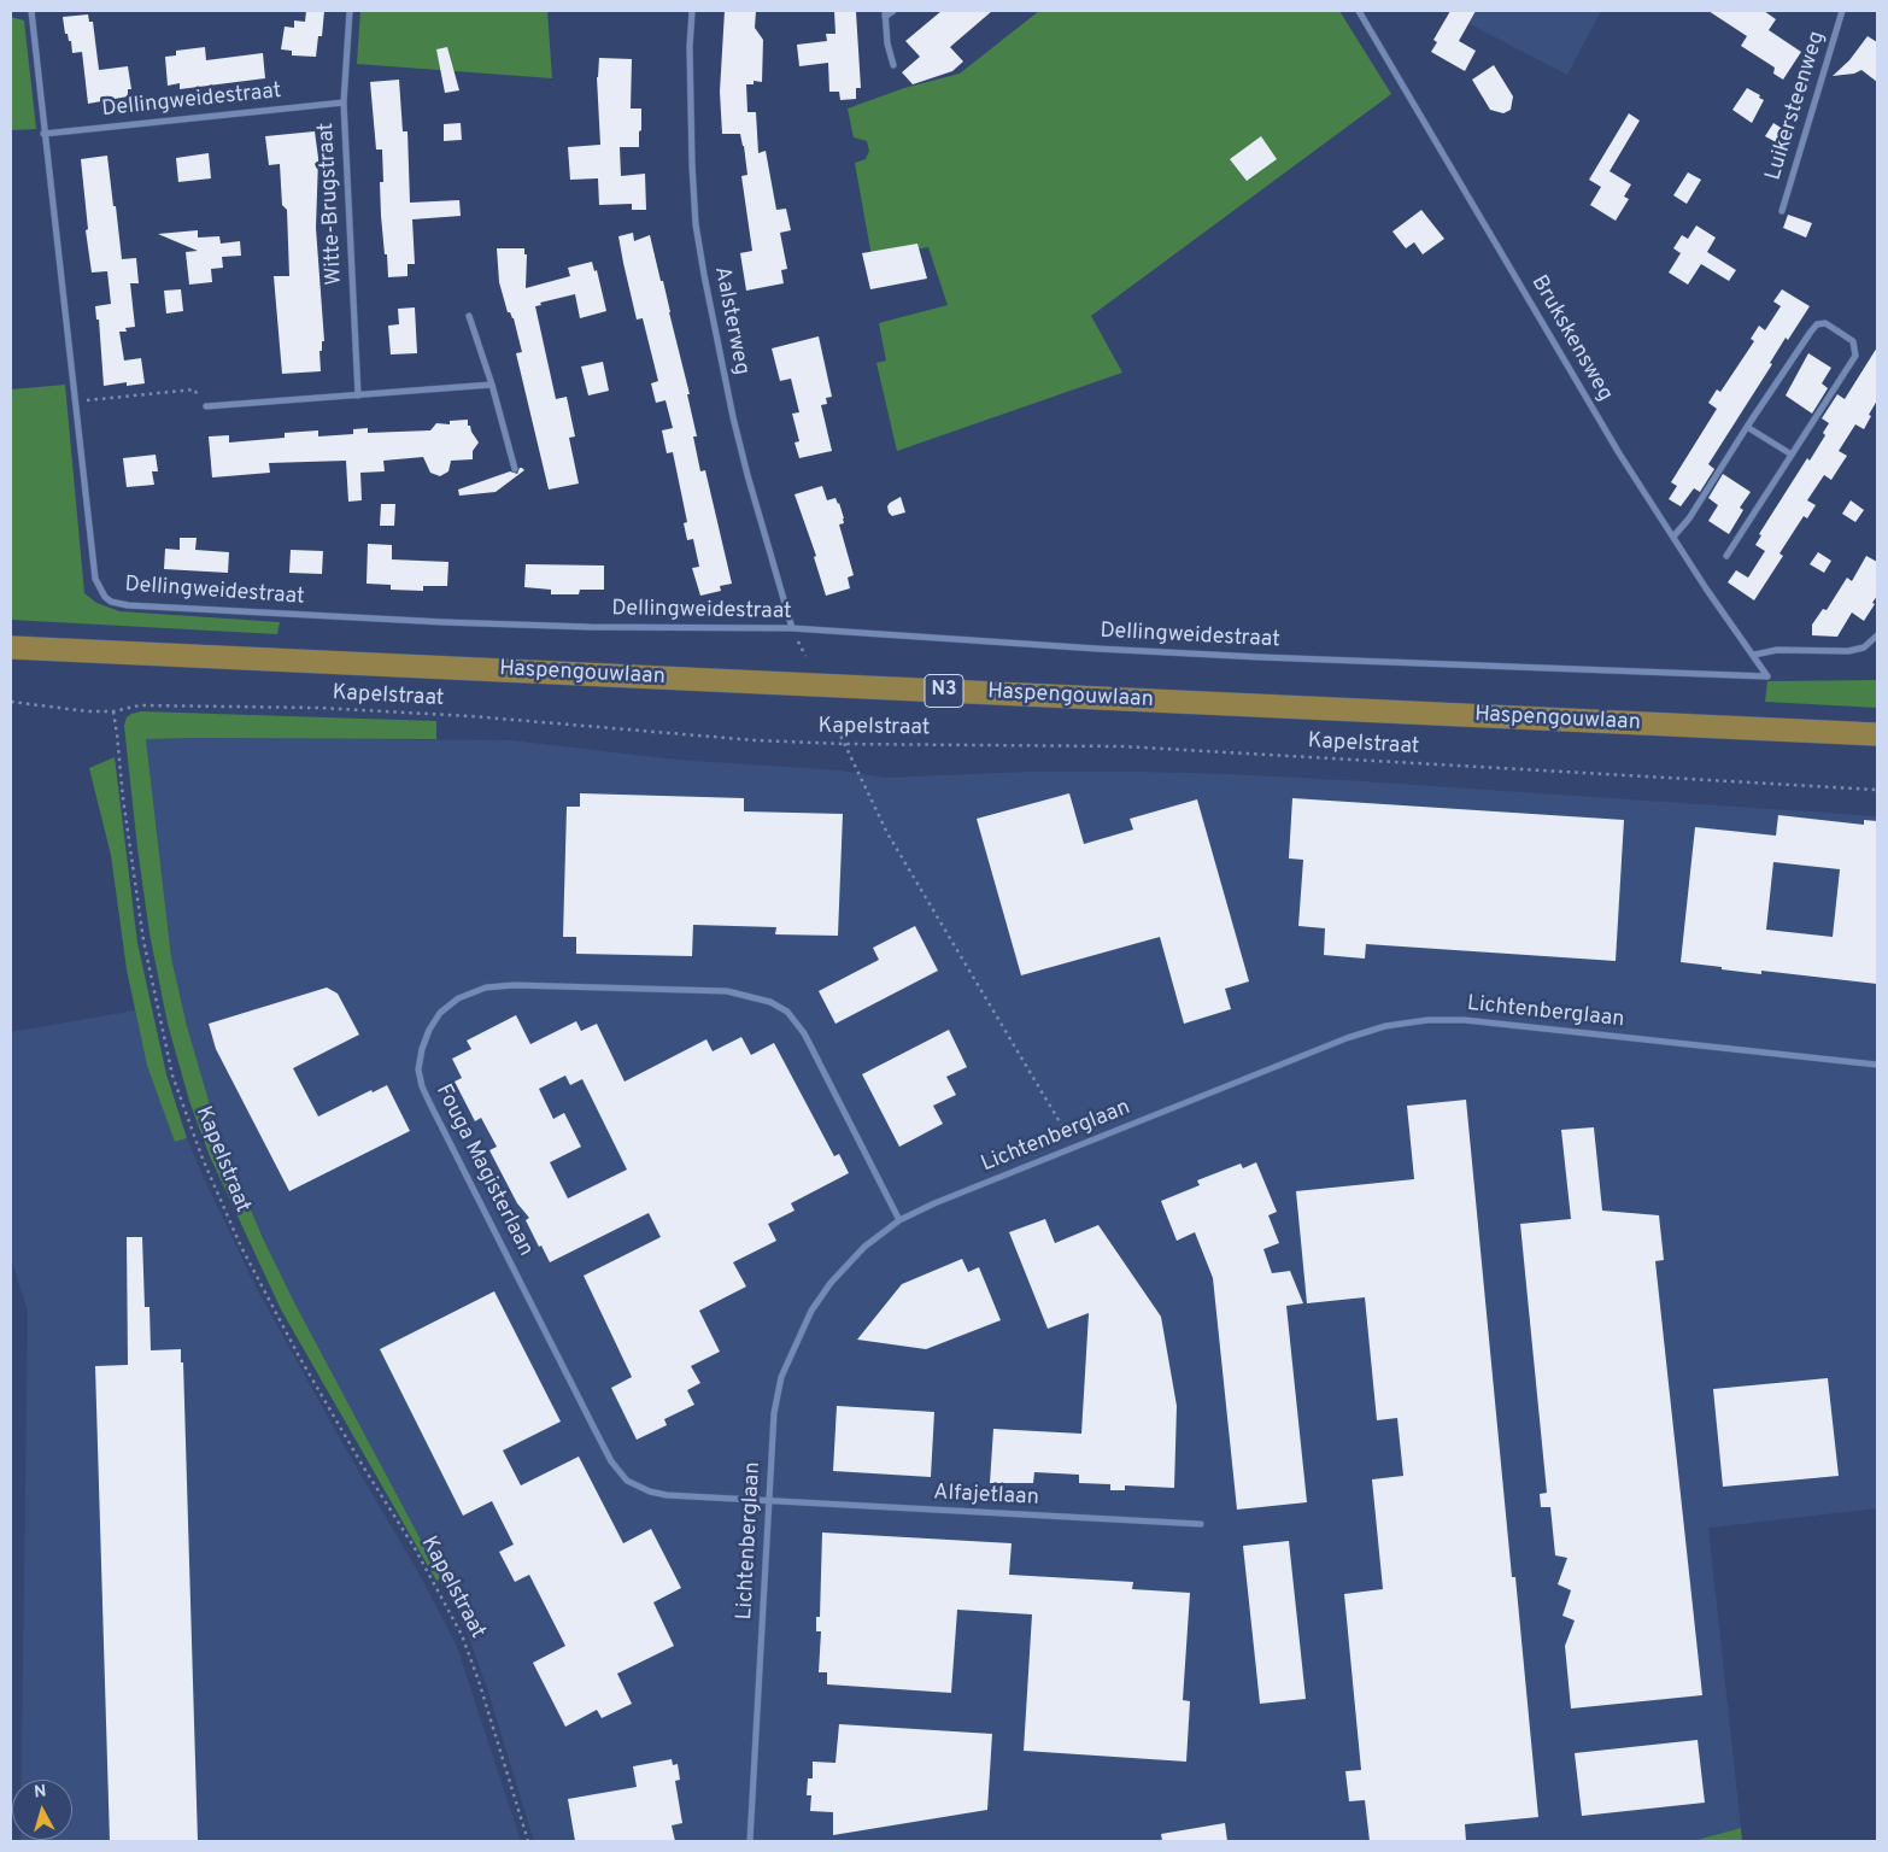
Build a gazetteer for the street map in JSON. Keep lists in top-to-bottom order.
{
  "streets": {
    "main road": ["Haspengouwlaan", "N3"],
    "street": [
      "Dellingweidestraat",
      "Luikersteenweg",
      "Witte-Brugstraat",
      "Aalsterweg",
      "Brukskensweg",
      "Lichtenberglaan",
      "Fouga Magisterlaan",
      "Alfajetlaan"
    ],
    "path": ["Kapelstraat"]
  },
  "crossings": [
    ["Dellingweidestraat", "Witte-Brugstraat"],
    ["Dellingweidestraat", "Aalsterweg"],
    ["Dellingweidestraat", "Brukskensweg"],
    ["Lichtenberglaan", "Fouga Magisterlaan"],
    ["Lichtenberglaan", "Alfajetlaan"],
    ["Fouga Magisterlaan", "Alfajetlaan"]
  ],
  "north": "top"
}
